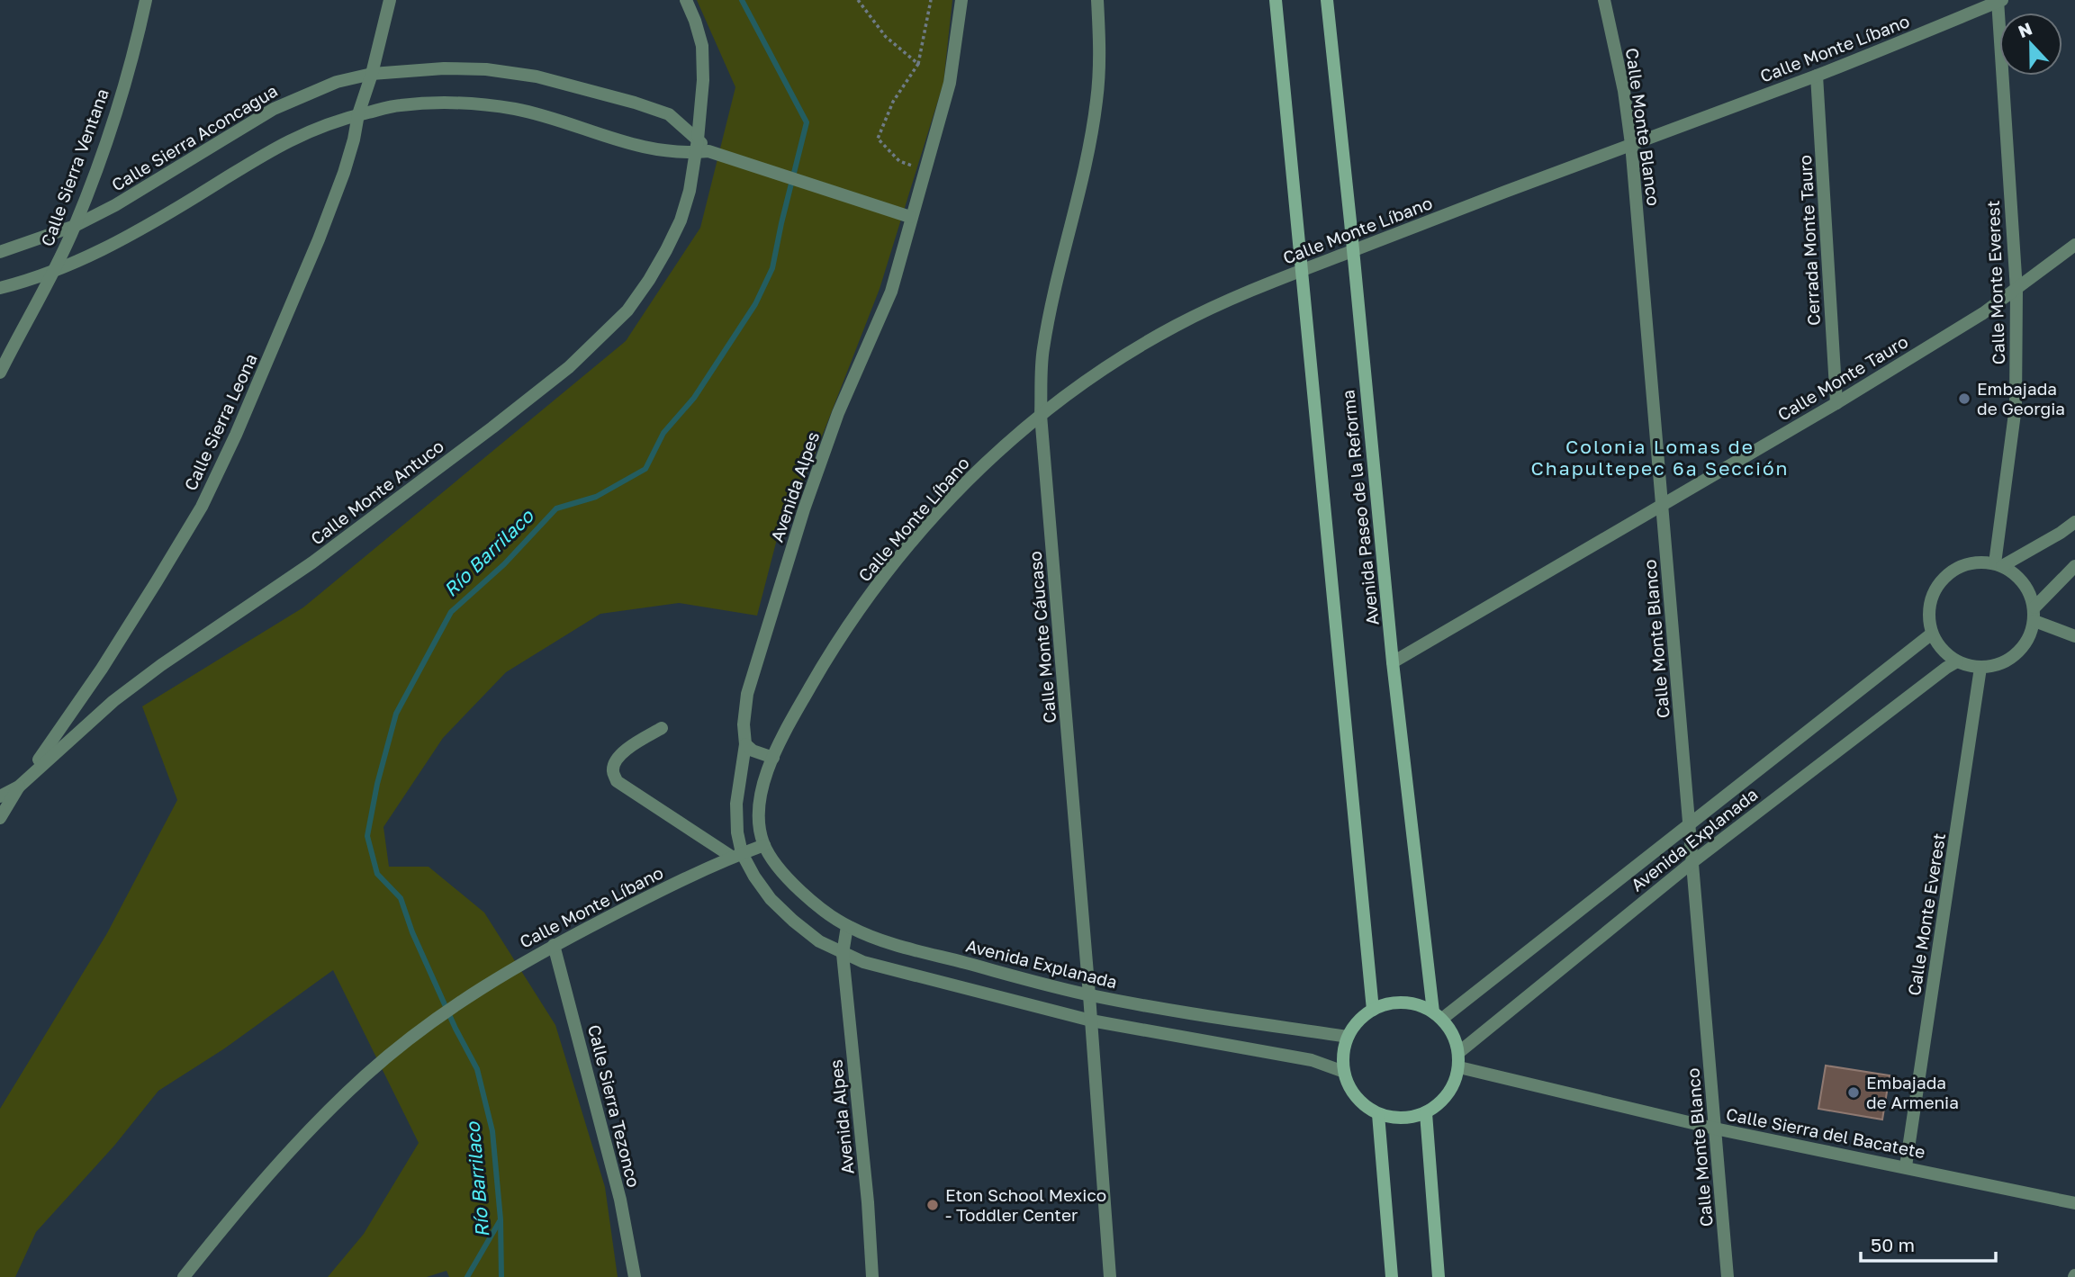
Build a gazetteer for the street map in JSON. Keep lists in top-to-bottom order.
{
  "streets": {
    "main road": ["Avenida Paseo de la Reforma"],
    "street": [
      "Calle Monte Líbano",
      "Calle Monte Blanco",
      "Calle Sierra Aconcagua",
      "Calle Sierra Ventana",
      "Cerrada Monte Tauro",
      "Calle Monte Everest",
      "Calle Monte Tauro",
      "Calle Sierra Leona",
      "Avenida Alpes",
      "Calle Monte Antuco",
      "Calle Monte Cáucaso",
      "Avenida Explanada",
      "Calle Sierra Tezonco",
      "Calle Sierra del Bacatete"
    ]
  },
  "crossings": [
    ["Calle Monte Líbano", "Calle Monte Blanco"],
    ["Calle Monte Líbano", "Cerrada Monte Tauro"],
    ["Calle Monte Líbano", "Calle Monte Everest"],
    ["Calle Monte Líbano", "Avenida Alpes"],
    ["Calle Monte Líbano", "Avenida Paseo de la Reforma"],
    ["Calle Monte Líbano", "Calle Monte Cáucaso"],
    ["Calle Monte Líbano", "Avenida Explanada"],
    ["Calle Monte Líbano", "Calle Sierra Tezonco"],
    ["Calle Monte Blanco", "Calle Monte Tauro"],
    ["Calle Monte Blanco", "Avenida Explanada"],
    ["Calle Monte Blanco", "Calle Sierra del Bacatete"],
    ["Calle Sierra Aconcagua", "Calle Sierra Ventana"],
    ["Calle Sierra Aconcagua", "Calle Sierra Leona"],
    ["Calle Sierra Aconcagua", "Avenida Alpes"],
    ["Calle Sierra Aconcagua", "Calle Monte Antuco"],
    ["Cerrada Monte Tauro", "Calle Monte Tauro"],
    ["Calle Monte Everest", "Calle Monte Tauro"],
    ["Calle Monte Everest", "Avenida Explanada"],
    ["Calle Monte Everest", "Calle Sierra del Bacatete"],
    ["Calle Monte Tauro", "Avenida Paseo de la Reforma"],
    ["Calle Sierra Leona", "Calle Monte Antuco"],
    ["Avenida Alpes", "Avenida Explanada"],
    ["Avenida Paseo de la Reforma", "Avenida Explanada"],
    ["Avenida Paseo de la Reforma", "Calle Sierra del Bacatete"],
    ["Calle Monte Cáucaso", "Avenida Explanada"],
    ["Avenida Explanada", "Calle Sierra del Bacatete"]
  ],
  "districts": ["Colonia Lomas de Chapultepec 6ª Sección"],
  "water": ["Río Barrilaco"],
  "places": ["Embajada de Georgia", "Embajada de Armenia", "Eton School Mexico - Toddler Center"],
  "scale_bar": "50 m",
  "north": "top"
}
